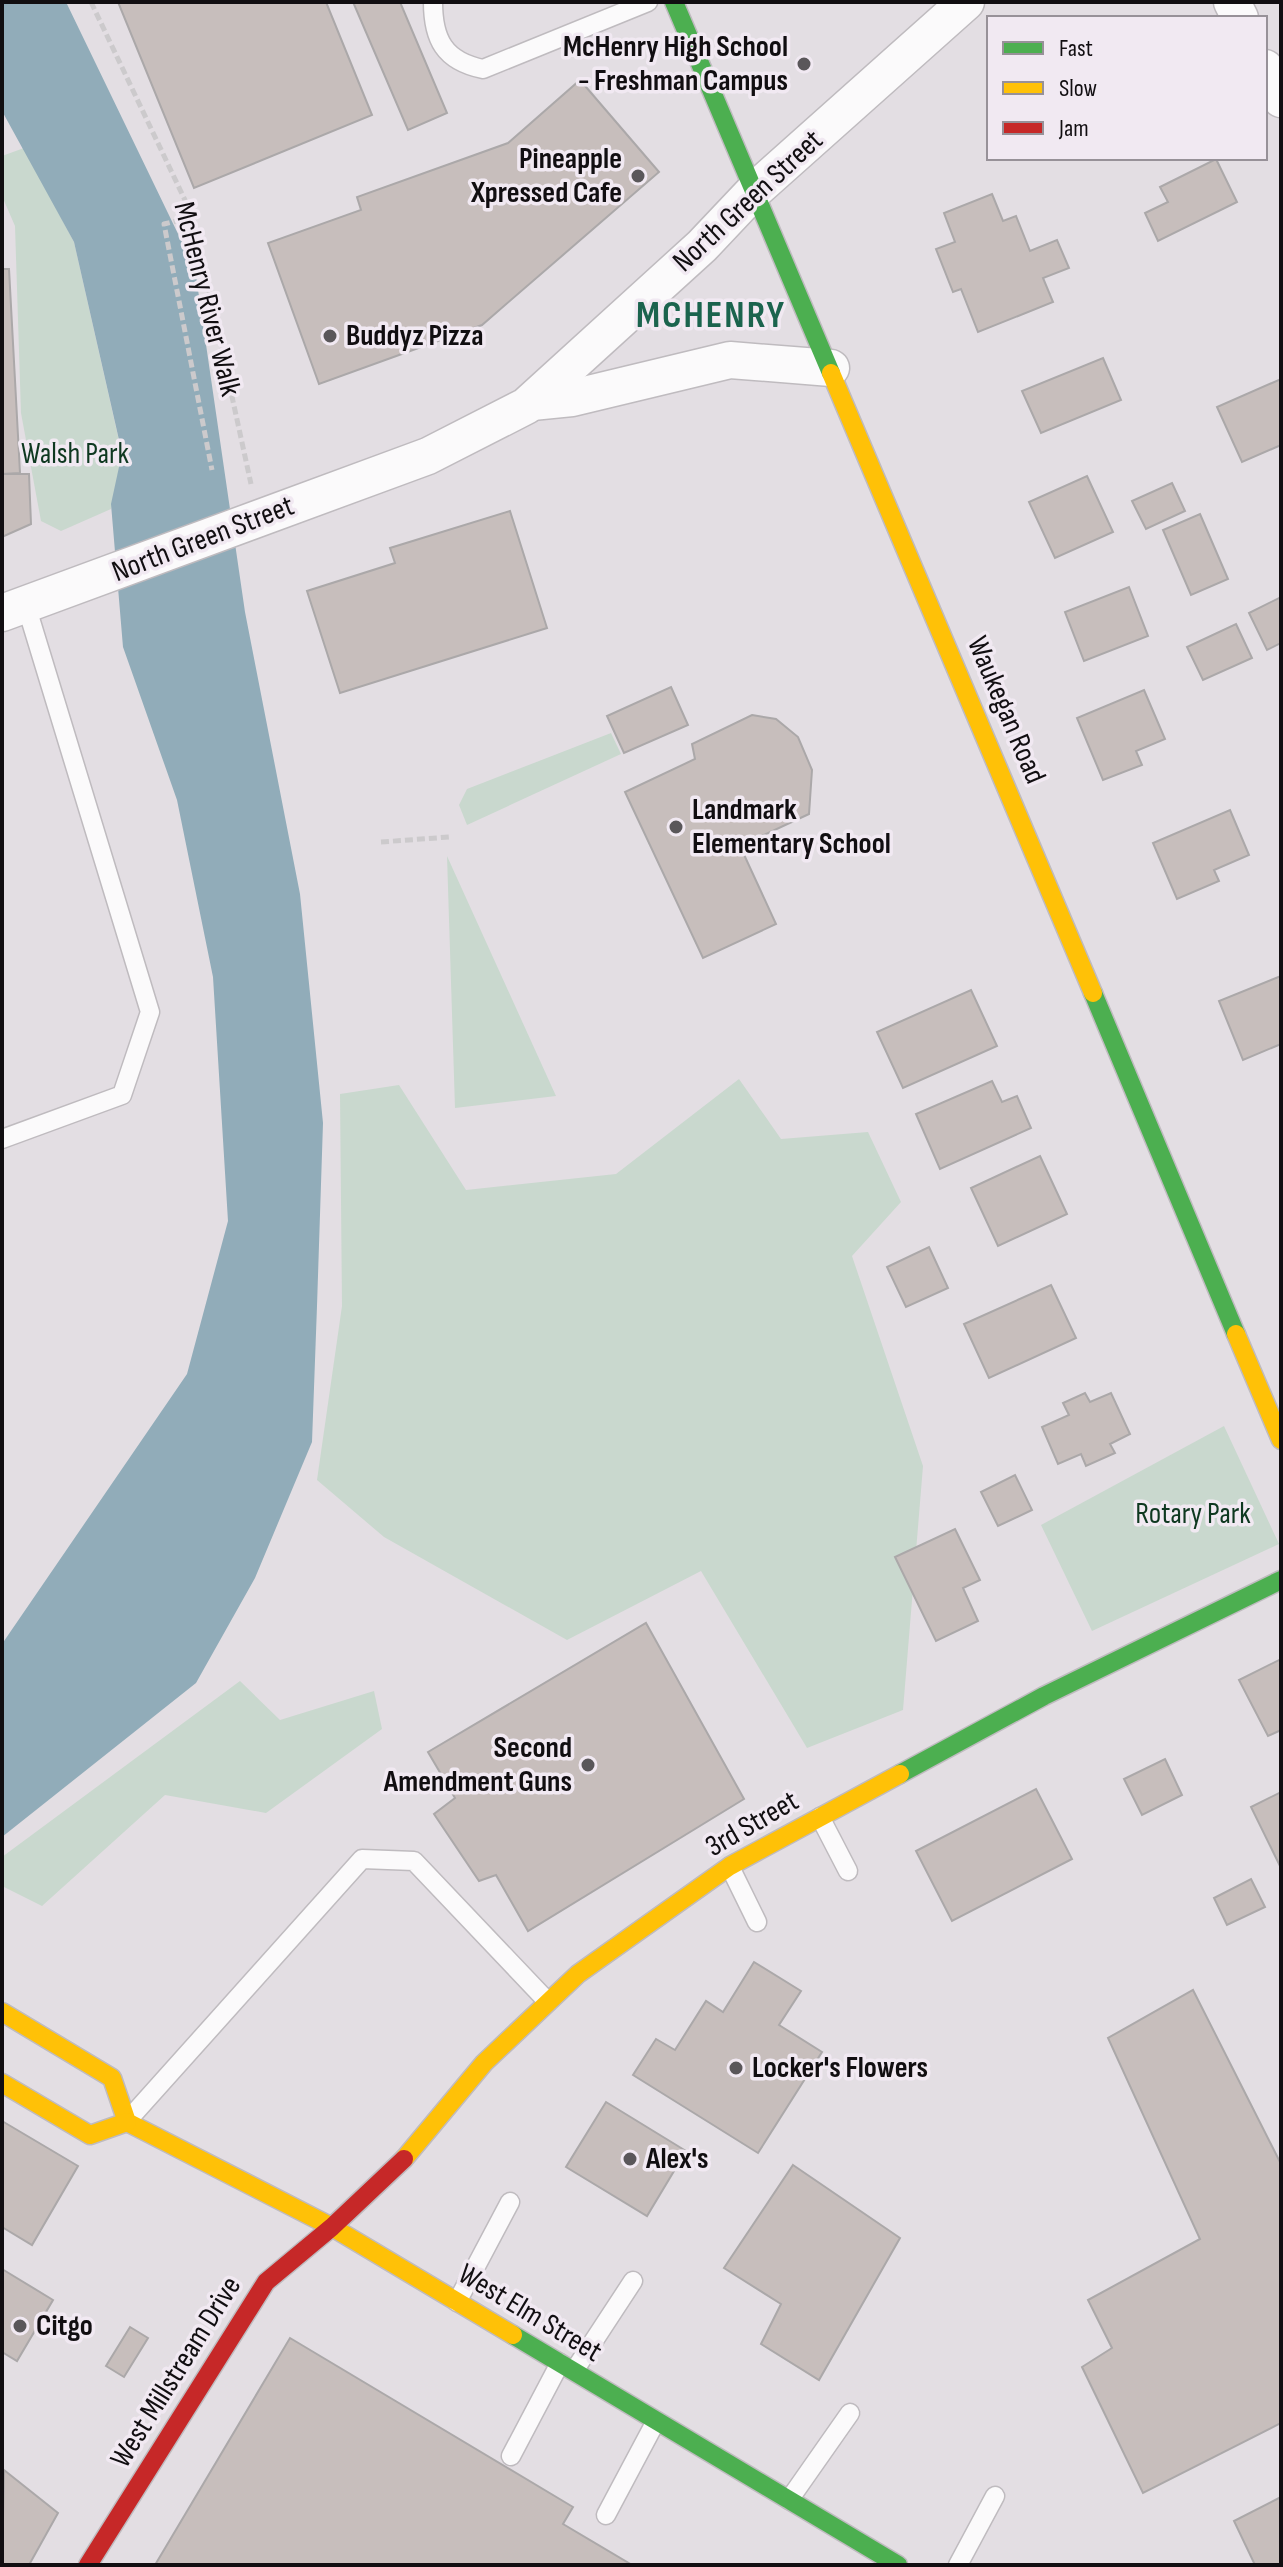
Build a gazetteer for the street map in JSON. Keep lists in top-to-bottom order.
{
  "streets": {
    "street": [
      "North Green Street",
      "Waukegan Road",
      "3rd Street",
      "West Elm Street",
      "West Millstream Drive"
    ],
    "path": ["McHenry River Walk"]
  },
  "crossings": [
    ["North Green Street", "McHenry River Walk"],
    ["North Green Street", "Waukegan Road"],
    ["3rd Street", "West Elm Street"],
    ["3rd Street", "West Millstream Drive"],
    ["West Elm Street", "West Millstream Drive"]
  ],
  "districts": ["MCHENRY"],
  "parks": ["Walsh Park", "Rotary Park"],
  "places": [
    "McHenry High School - Freshman Campus",
    "Pineapple Xpressed Cafe",
    "Buddyz Pizza",
    "Landmark Elementary School",
    "Second Amendment Guns",
    "Locker's Flowers",
    "Alex's",
    "Citgo"
  ],
  "legend": ["Fast", "Slow", "Jam"]
}
